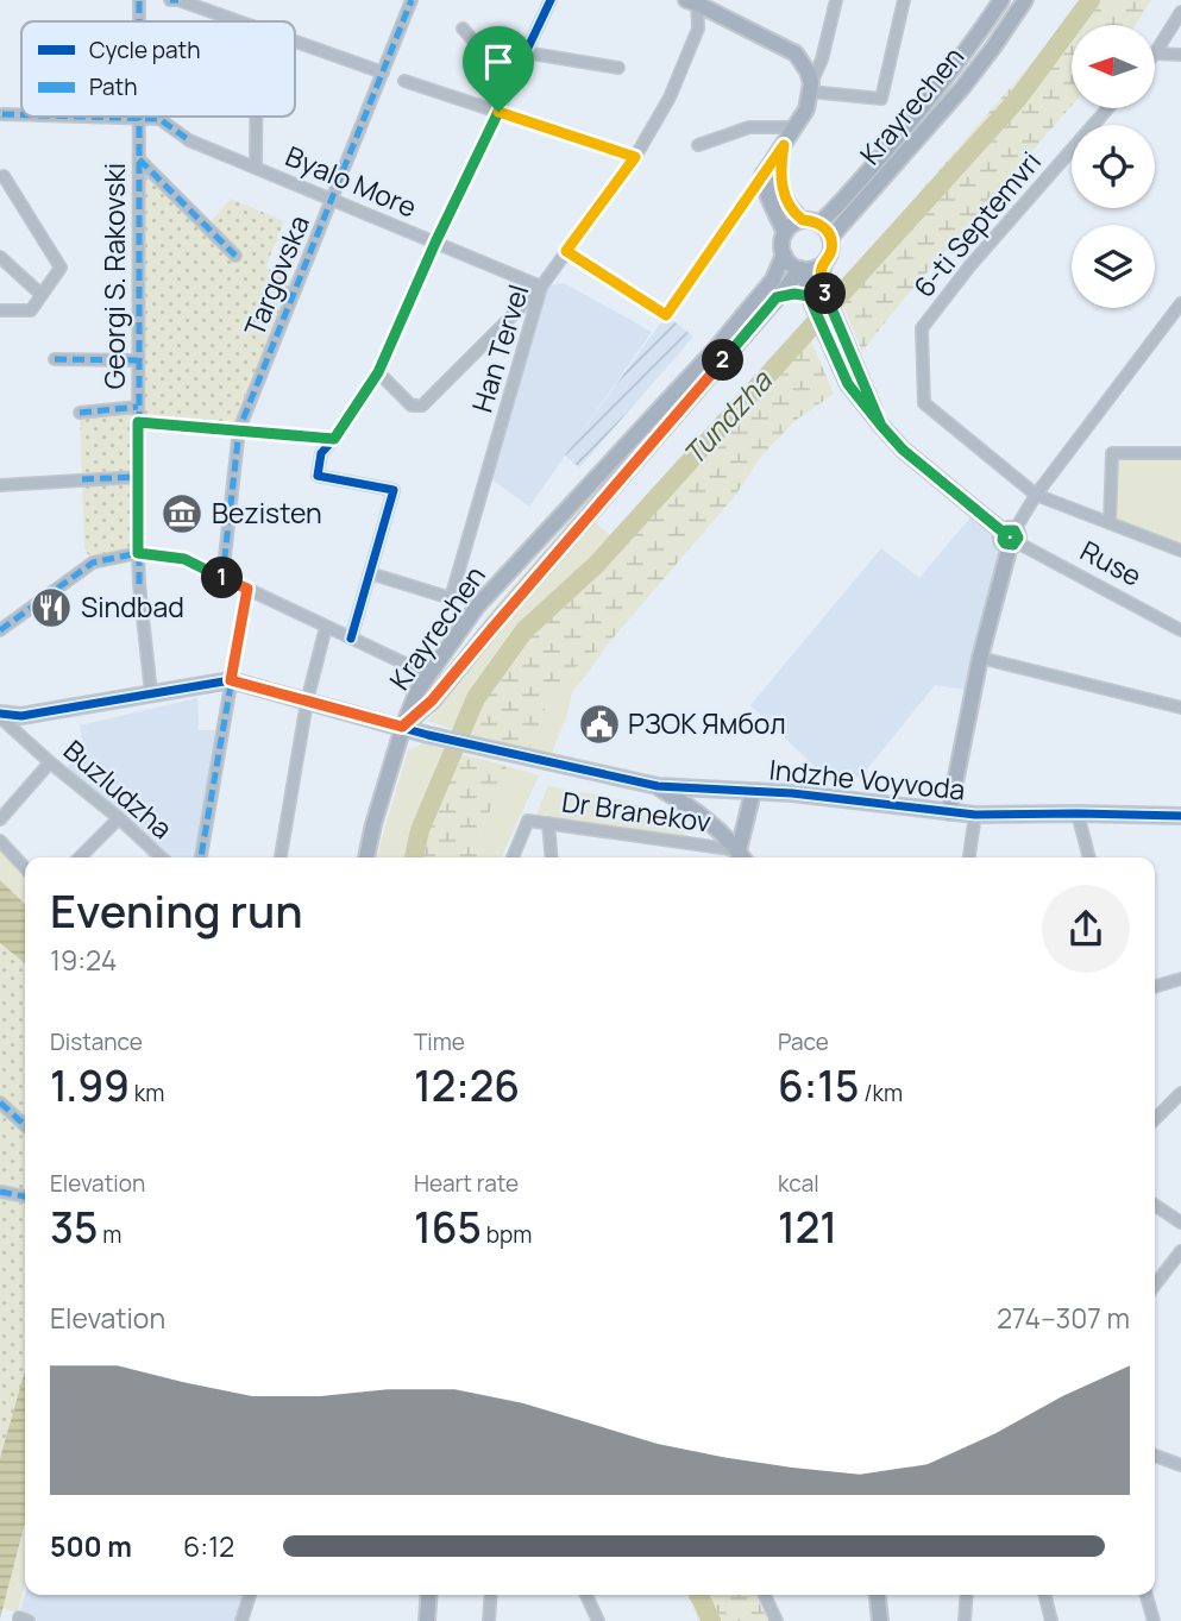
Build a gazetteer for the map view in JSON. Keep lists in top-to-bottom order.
{
  "streets": {
    "street": [
      "Krayrechen",
      "Byalo More",
      "6-ti Septemvri",
      "Georgi S. Rakovski",
      "Targovska",
      "Han Tervel",
      "Ruse",
      "Indzhe Voyvoda",
      "Buzludzha",
      "Dr Branekov"
    ]
  },
  "crossings": [
    ["Krayrechen", "Indzhe Voyvoda"],
    ["Byalo More", "Georgi S. Rakovski"],
    ["Byalo More", "Targovska"],
    ["Byalo More", "Han Tervel"]
  ],
  "water": ["Tundzha"],
  "places": {
    "museum": ["Bezisten"],
    "restaurant": ["Sindbad"],
    "public building": ["РЗОК Ямбол"]
  },
  "legend": ["Cycle path", "Path"],
  "north": "left",
  "page": {
    "pins": ["3", "2", "1"],
    "heading": ["Evening run", "19:24"],
    "stats": [
      ["Distance", "1.99 km"],
      ["Time", "12:26"],
      ["Pace", "6:15 /km"],
      ["Elevation", "35 m"],
      ["Heart rate", "165 bpm"],
      ["kcal", "121"]
    ],
    "chart": ["Elevation", "274–307 m"],
    "list": [
      {
        "name": "500 m",
        "note": "6:12"
      }
    ]
  }
}
